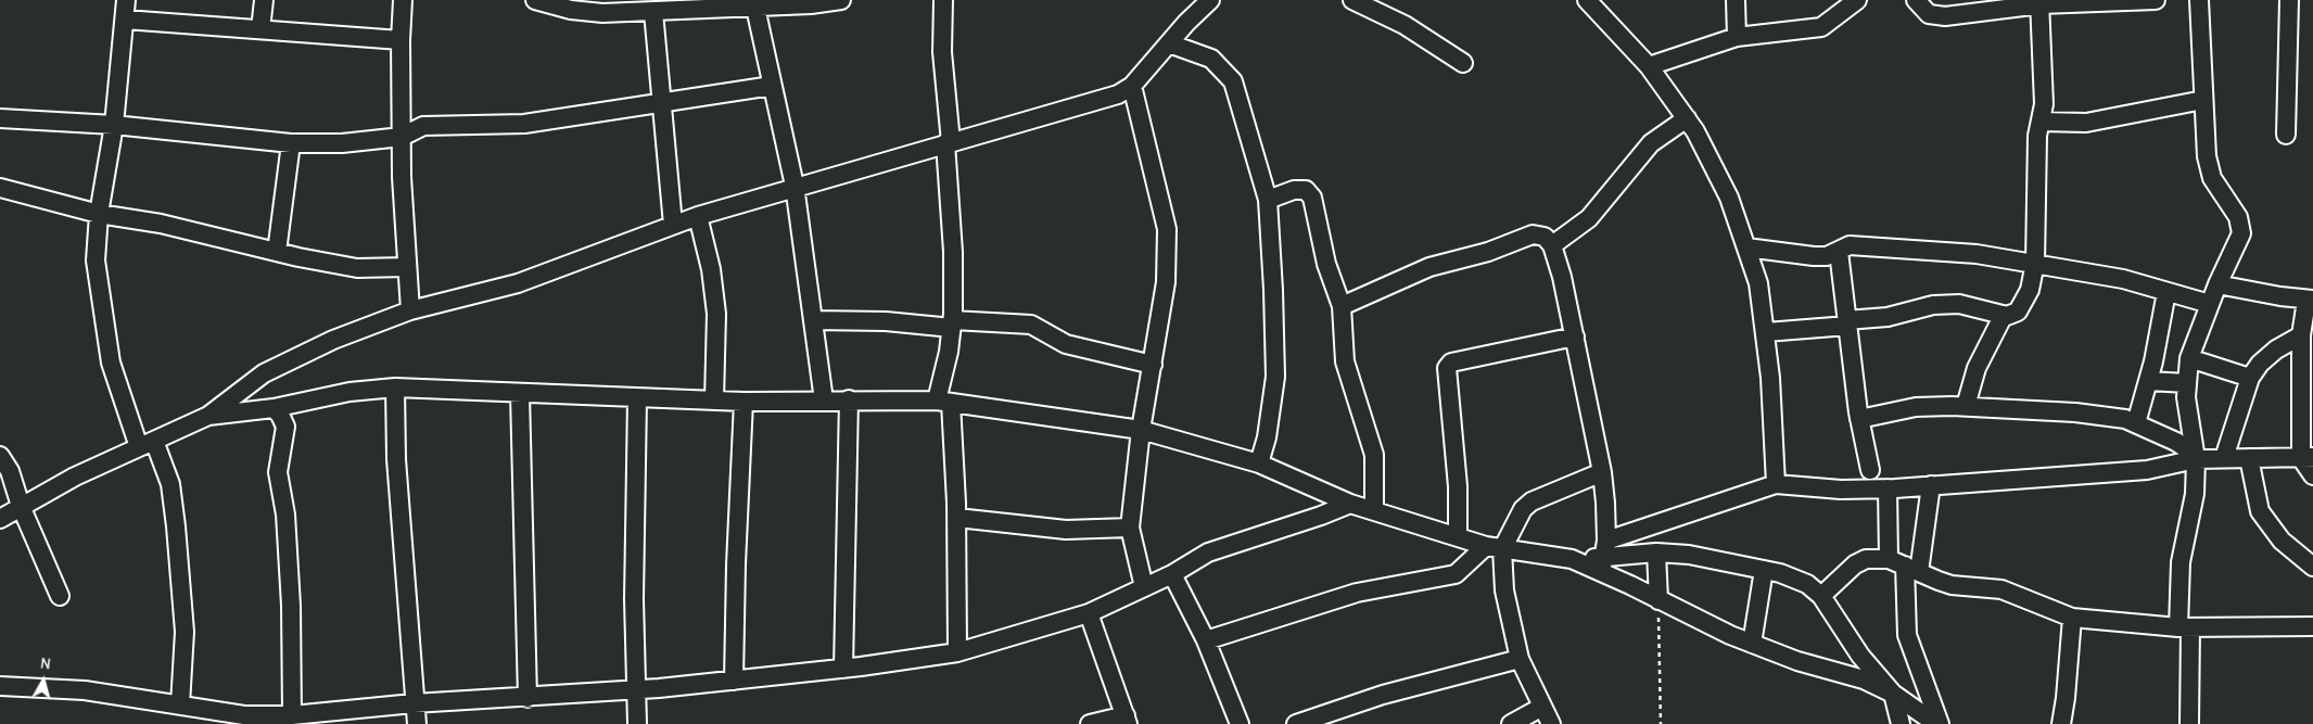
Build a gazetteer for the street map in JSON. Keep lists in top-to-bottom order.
{
  "north": "top"
}
